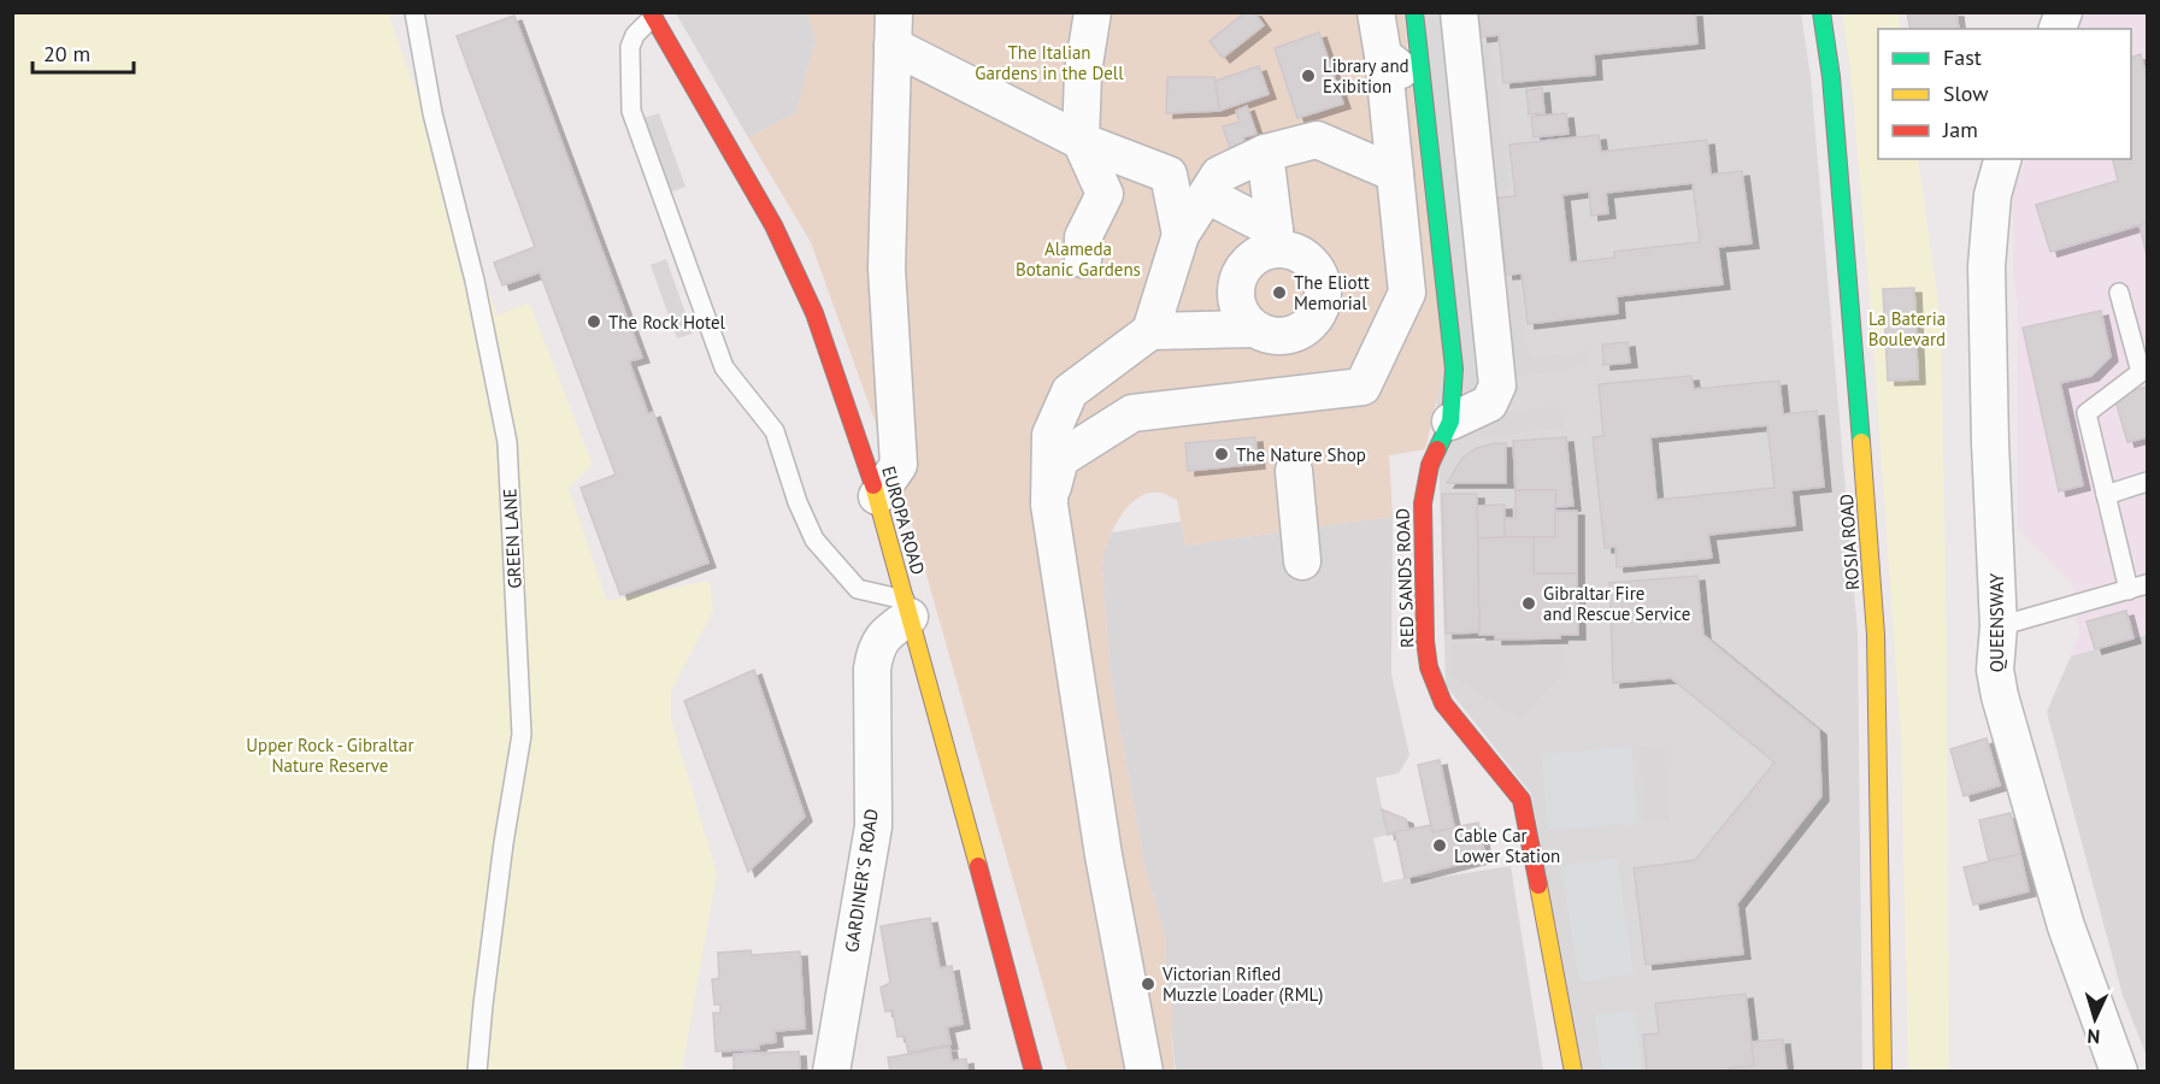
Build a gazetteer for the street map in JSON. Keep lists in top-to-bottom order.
{
  "streets": {
    "main road": ["EUROPA ROAD", "ROSIA ROAD", "RED SANDS ROAD"],
    "street": ["QUEENSWAY", "GARDINER'S ROAD"],
    "lane": ["GREEN LANE"]
  },
  "crossings": [
    ["EUROPA ROAD", "GARDINER'S ROAD"]
  ],
  "parks": [
    "The Italian Gardens in the Dell",
    "Alameda Botanic Gardens",
    "La Bateria Boulevard",
    "Upper Rock - Gibraltar Nature Reserve"
  ],
  "places": [
    "Library and Exibition",
    "The Eliott Memorial",
    "The Rock Hotel",
    "The Nature Shop",
    "Gibraltar Fire and Rescue Service",
    "Cable Car Lower Station",
    "Victorian Rifled Muzzle Loader (RML)"
  ],
  "legend": ["Fast", "Slow", "Jam"],
  "scale_bar": "20 m",
  "north": "bottom"
}
